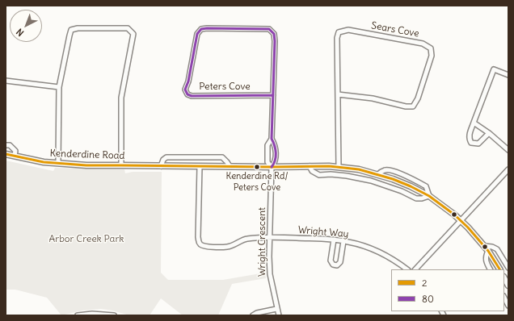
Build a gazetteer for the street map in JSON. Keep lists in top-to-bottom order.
{
  "streets": {
    "street": [
      "Sears Cove",
      "Peters Cove",
      "Kenderdine Road",
      "Wright Way",
      "Wright Crescent"
    ]
  },
  "crossings": [
    ["Sears Cove", "Kenderdine Road"],
    ["Peters Cove", "Kenderdine Road"],
    ["Peters Cove", "Wright Crescent"],
    ["Kenderdine Road", "Wright Way"],
    ["Kenderdine Road", "Wright Crescent"],
    ["Wright Way", "Wright Crescent"]
  ],
  "parks": ["Arbor Creek Park"],
  "places": ["Kenderdine Rd/ Peters Cove"],
  "lines": ["transit line 80", "transit line 2"],
  "legend": ["2", "80"],
  "north": "bottom left"
}
